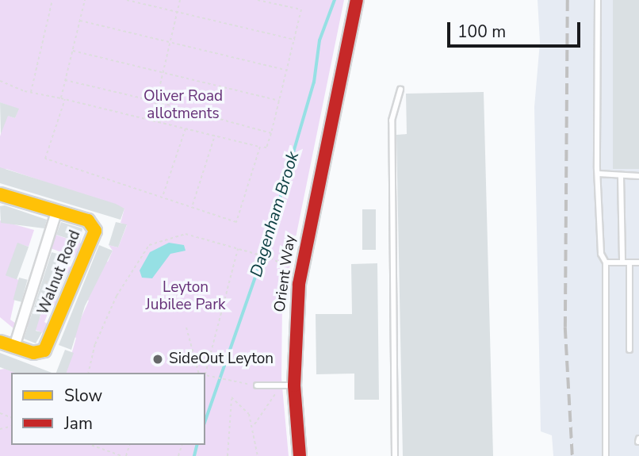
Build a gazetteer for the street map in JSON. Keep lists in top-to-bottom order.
{
  "streets": {
    "street": ["Walnut Road", "Orient Way"]
  },
  "water": ["Dagenham Brook"],
  "parks": ["Oliver Road allotments", "Leyton Jubilee Park"],
  "places": ["SideOut Leyton"],
  "legend": ["Slow", "Jam"],
  "scale_bar": "100 m"
}
